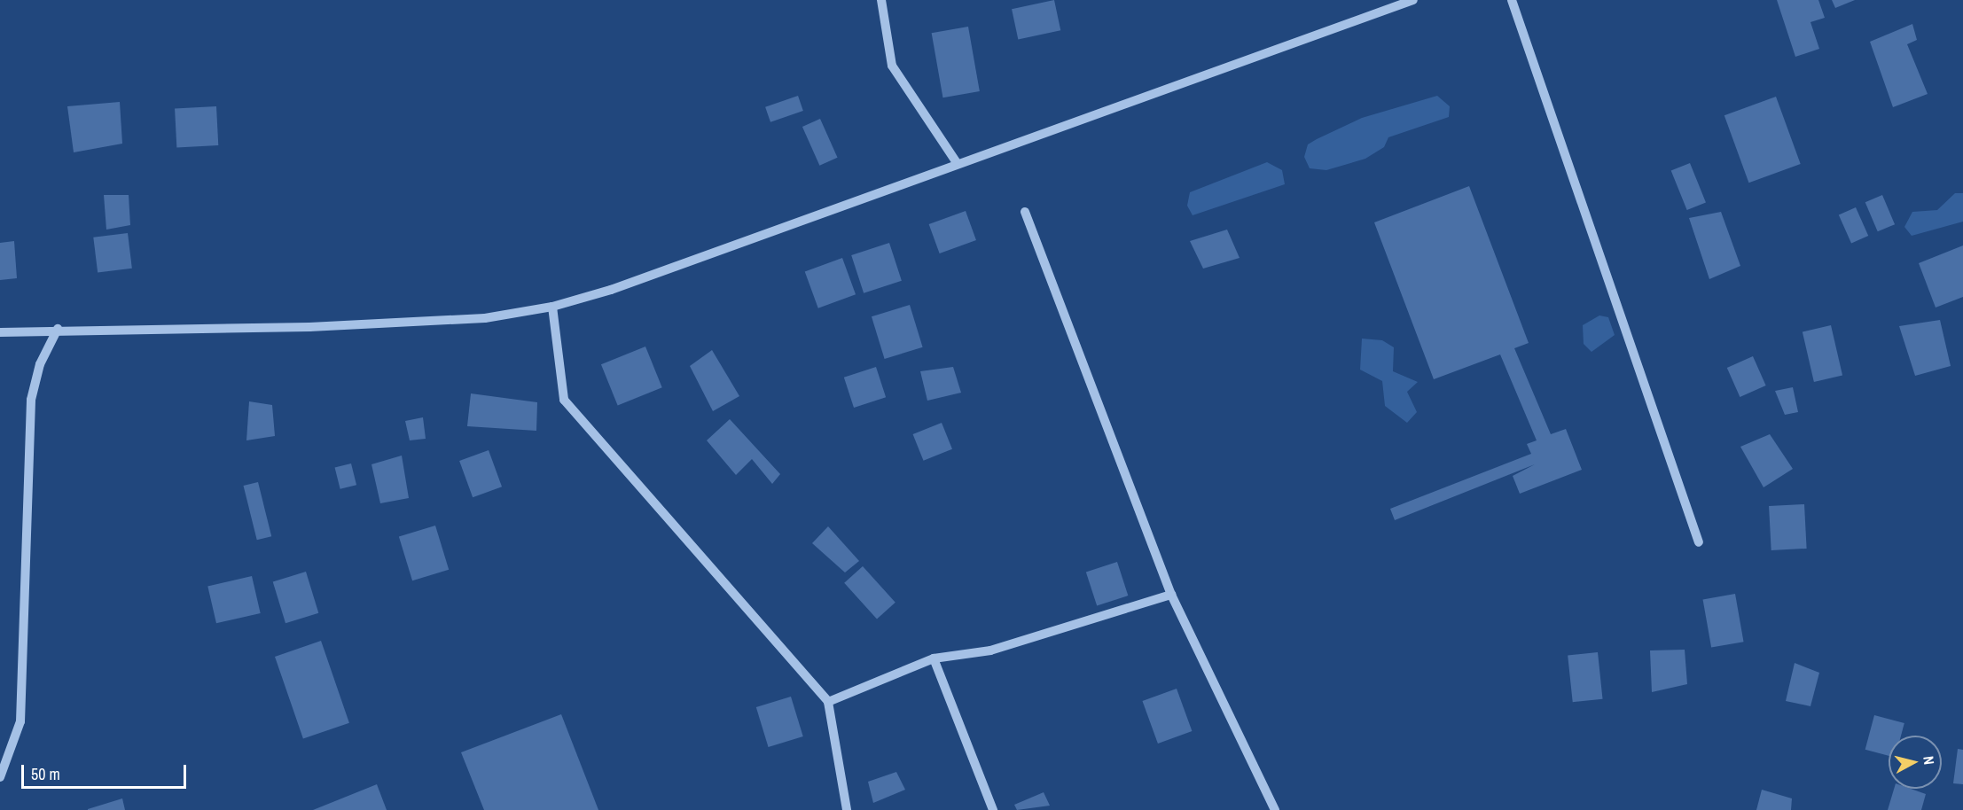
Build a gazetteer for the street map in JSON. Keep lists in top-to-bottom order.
{
  "scale_bar": "50 m",
  "north": "right"
}
